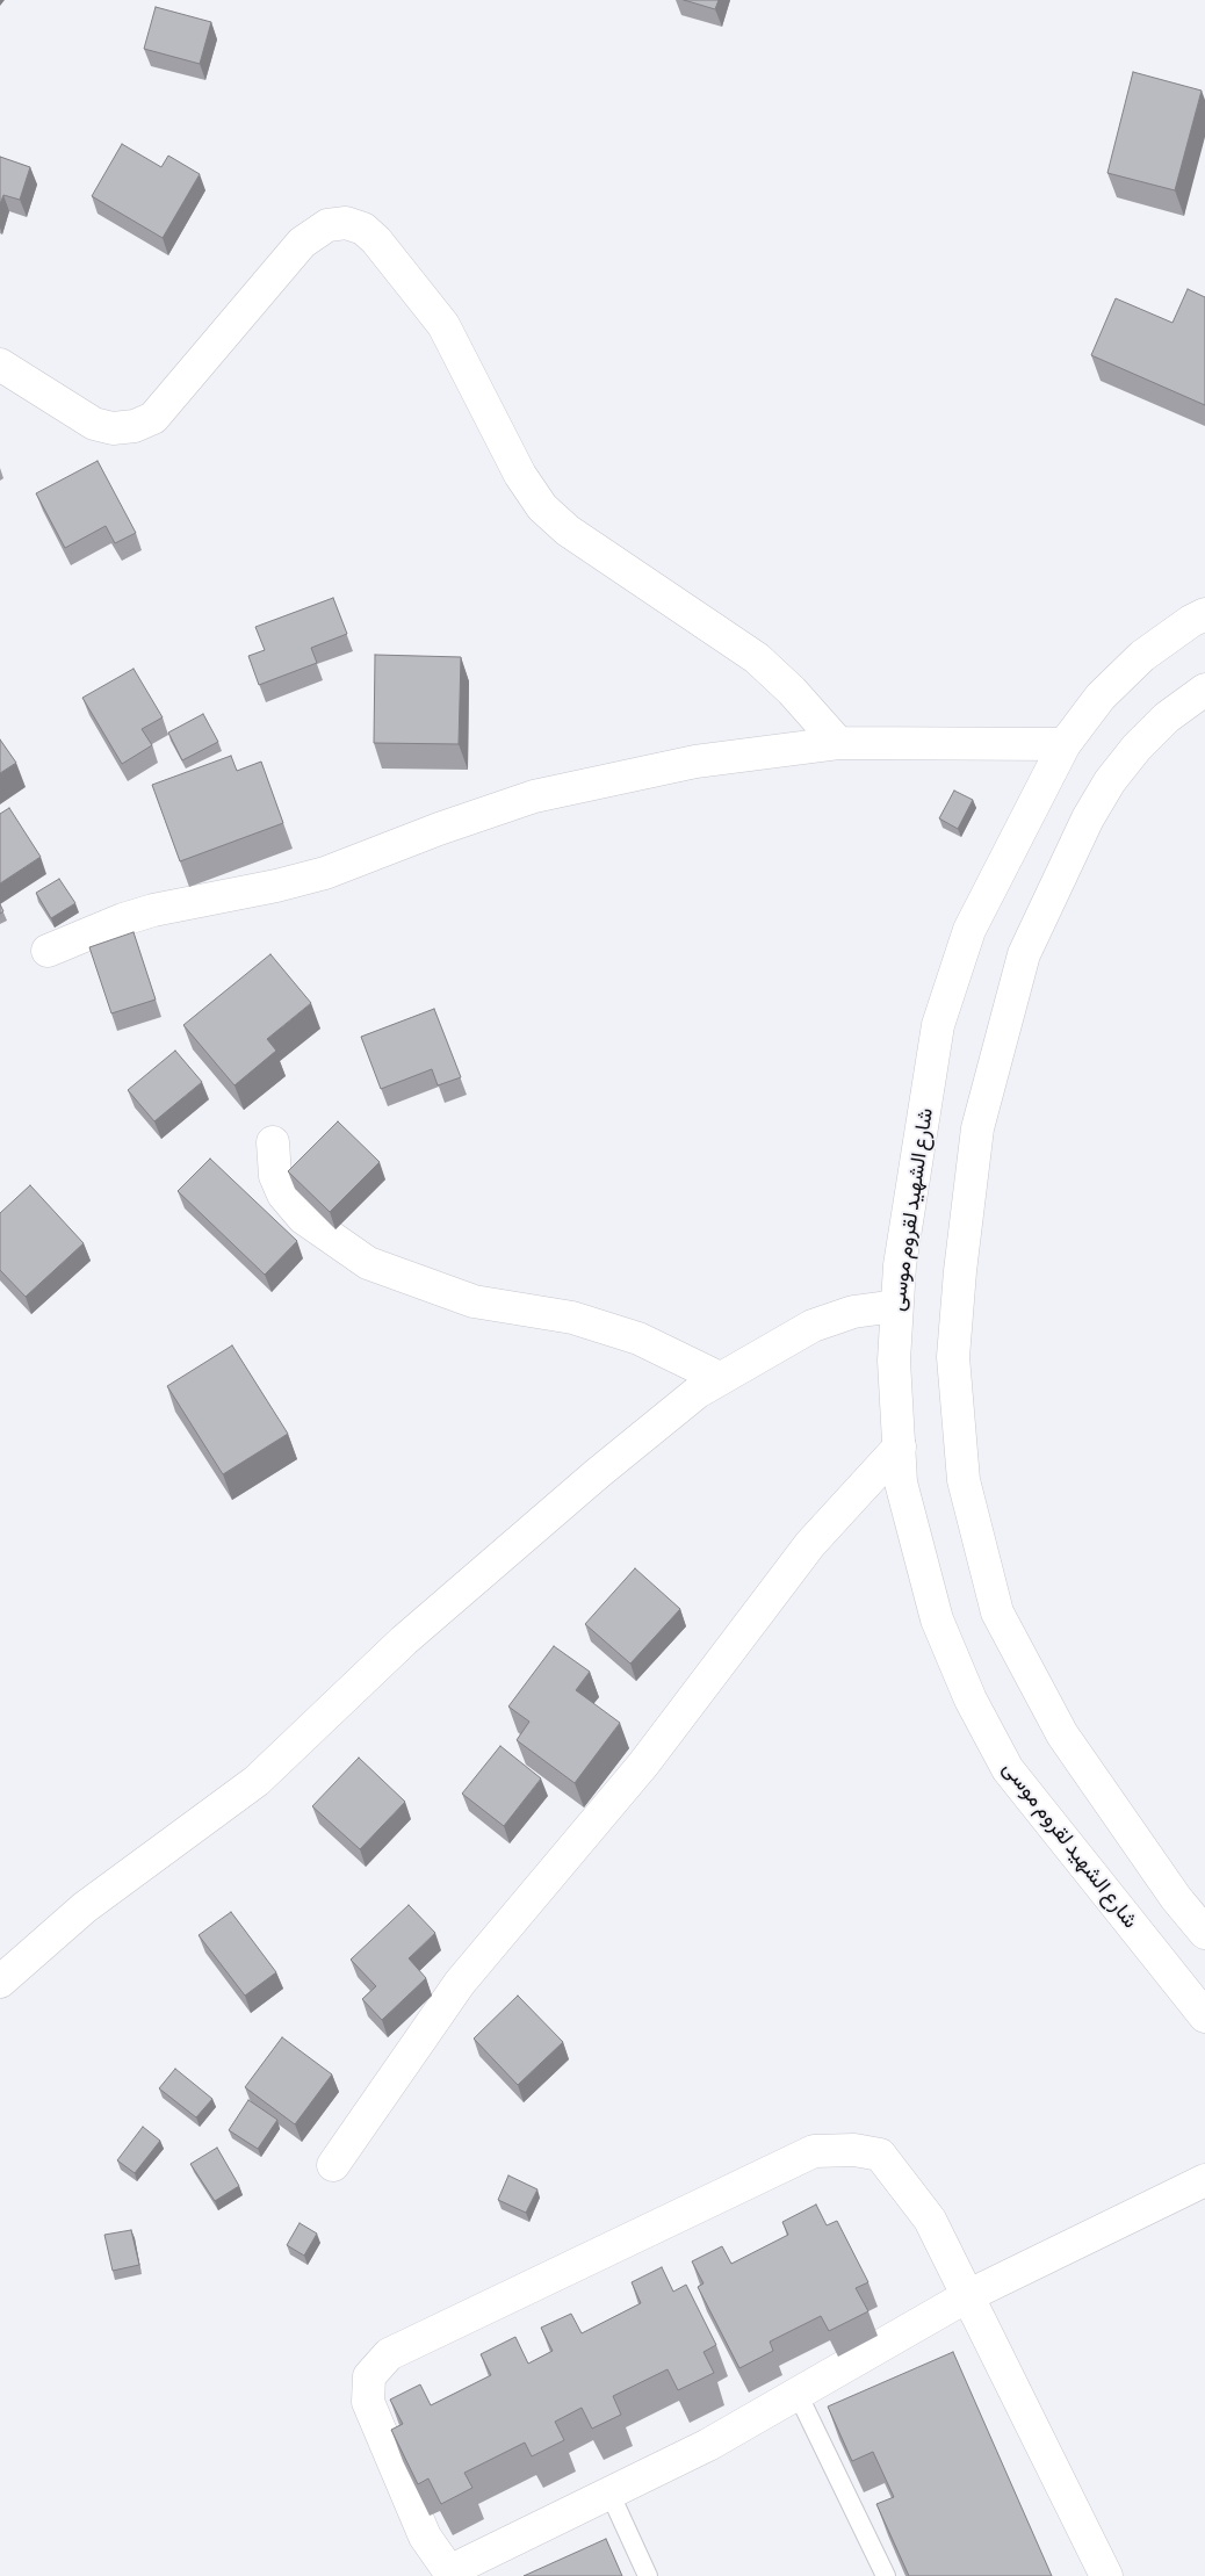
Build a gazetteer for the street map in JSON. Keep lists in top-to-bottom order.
{
  "streets": {
    "street": ["شارع الشهيد لقروم موسى"]
  }
}
